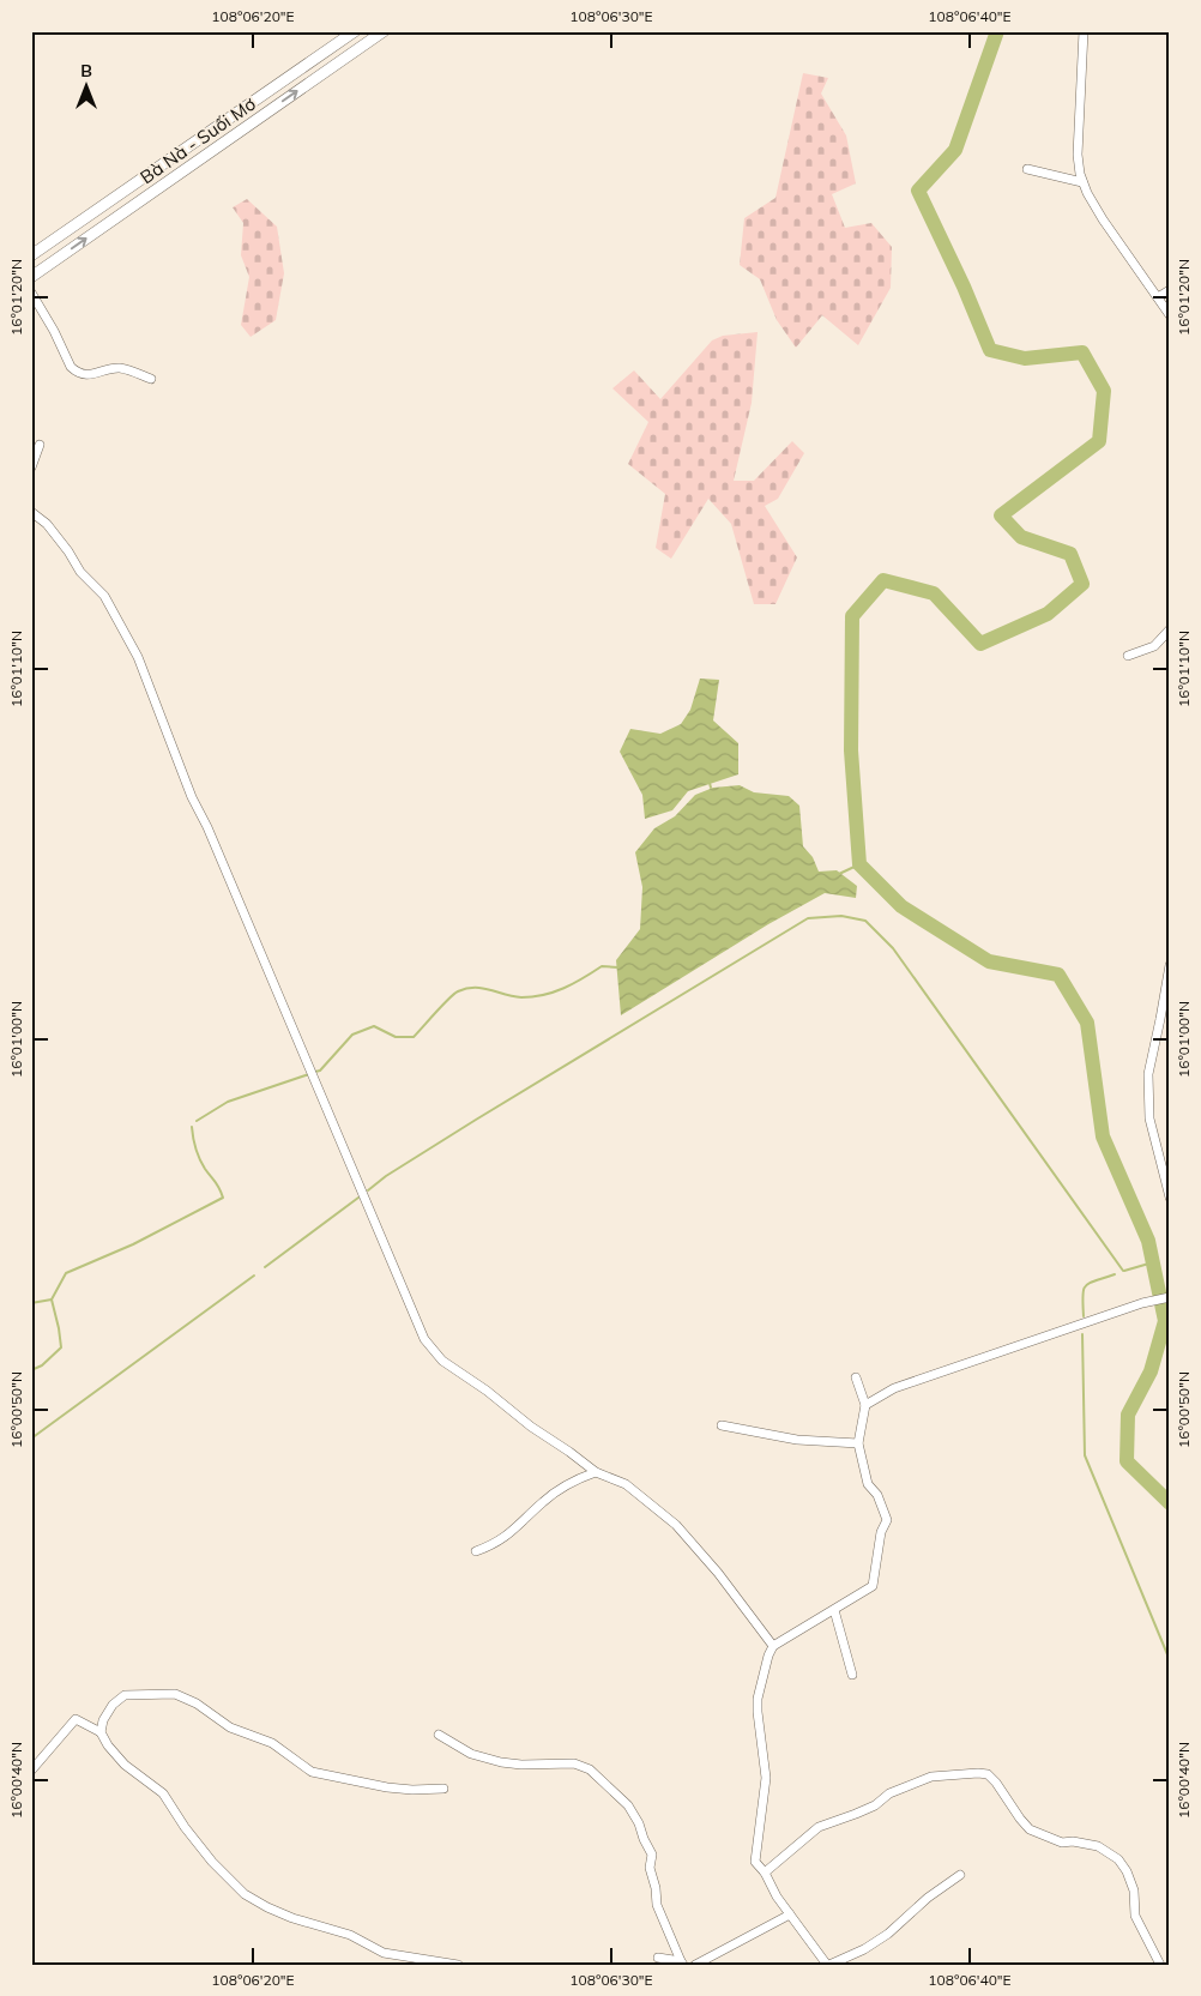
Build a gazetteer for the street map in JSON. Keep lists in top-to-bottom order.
{
  "streets": {
    "main road": ["Bà Nà - Suối Mơ"]
  },
  "north": "top",
  "coordinates": [
    "108°06'20\"E",
    "108°06'30\"E",
    "108°06'40\"E",
    "16°01'20\"N",
    "16°01'10\"N",
    "16°01'00\"N",
    "16°00'50\"N",
    "16°00'40\"N"
  ]
}
